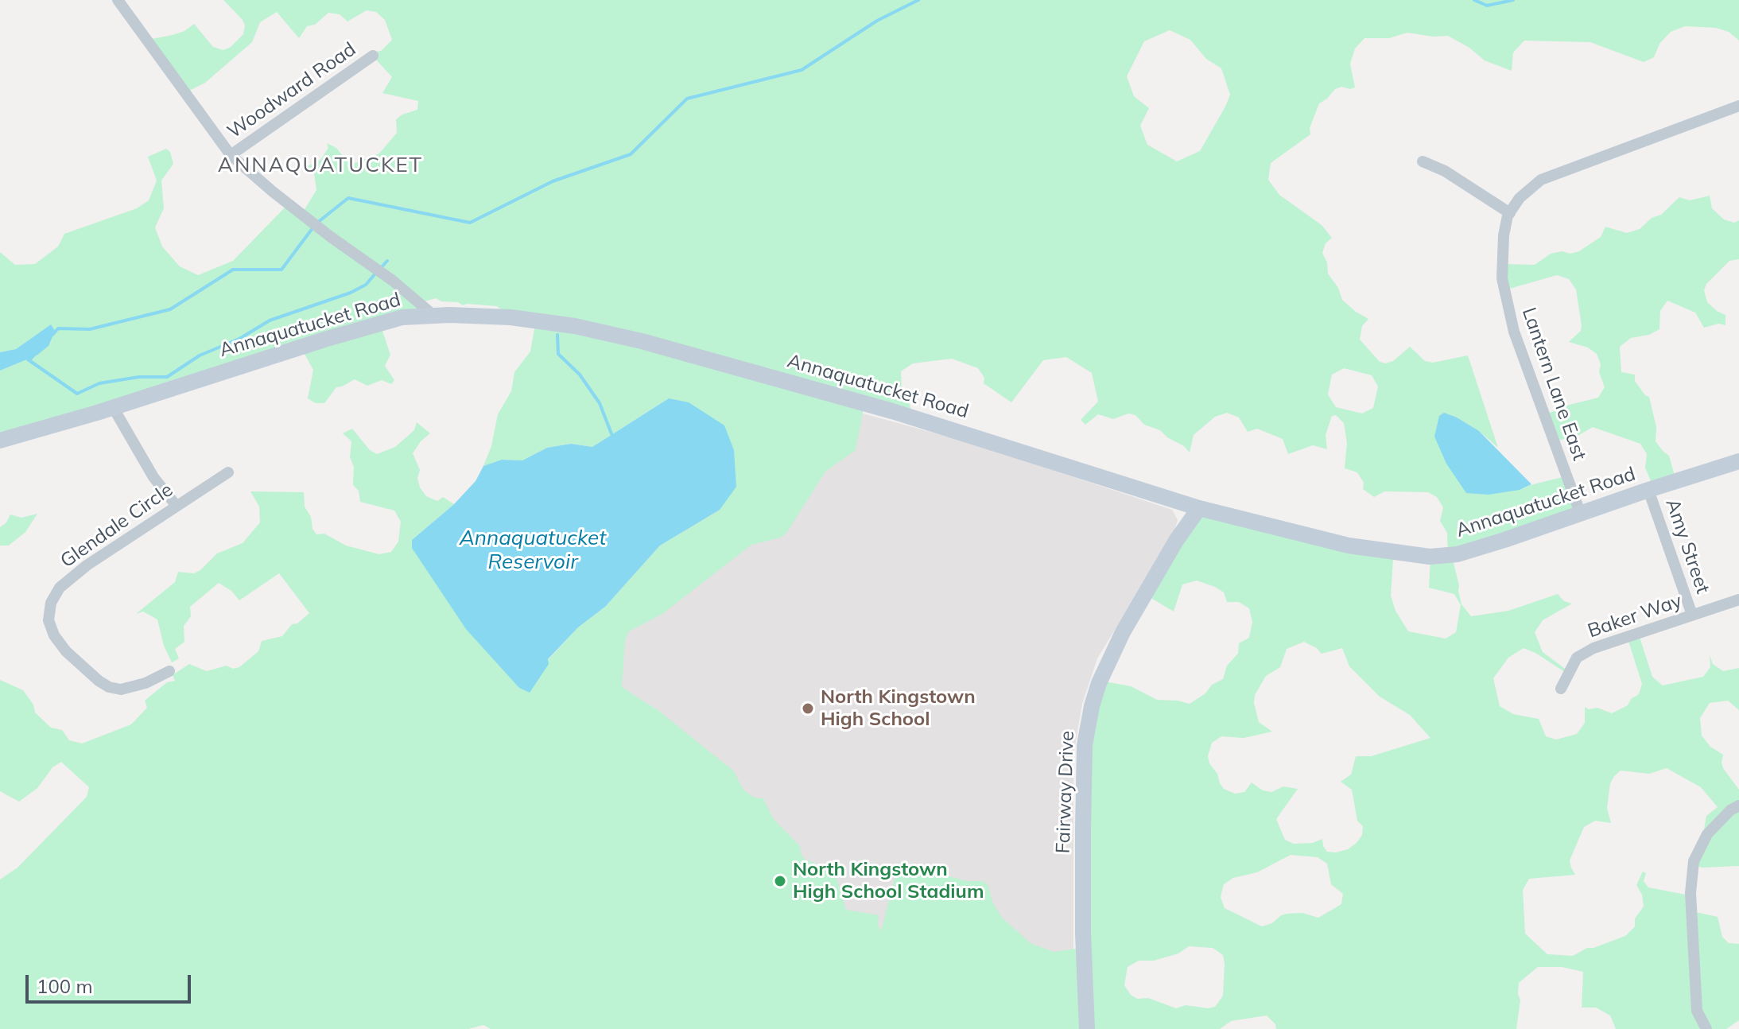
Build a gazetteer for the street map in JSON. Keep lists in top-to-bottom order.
{
  "streets": {
    "street": [
      "Woodward Road",
      "Annaquatucket Road",
      "Lantern Lane East",
      "Glendale Circle",
      "Amy Street",
      "Baker Way",
      "Fairway Drive"
    ]
  },
  "crossings": [
    ["Annaquatucket Road", "Lantern Lane East"],
    ["Annaquatucket Road", "Amy Street"],
    ["Annaquatucket Road", "Fairway Drive"],
    ["Amy Street", "Baker Way"]
  ],
  "districts": ["ANNAQUATUCKET"],
  "water": ["Annaquatucket Reservoir"],
  "places": ["North Kingstown High School", "North Kingstown High School Stadium"],
  "scale_bar": "100 m"
}
